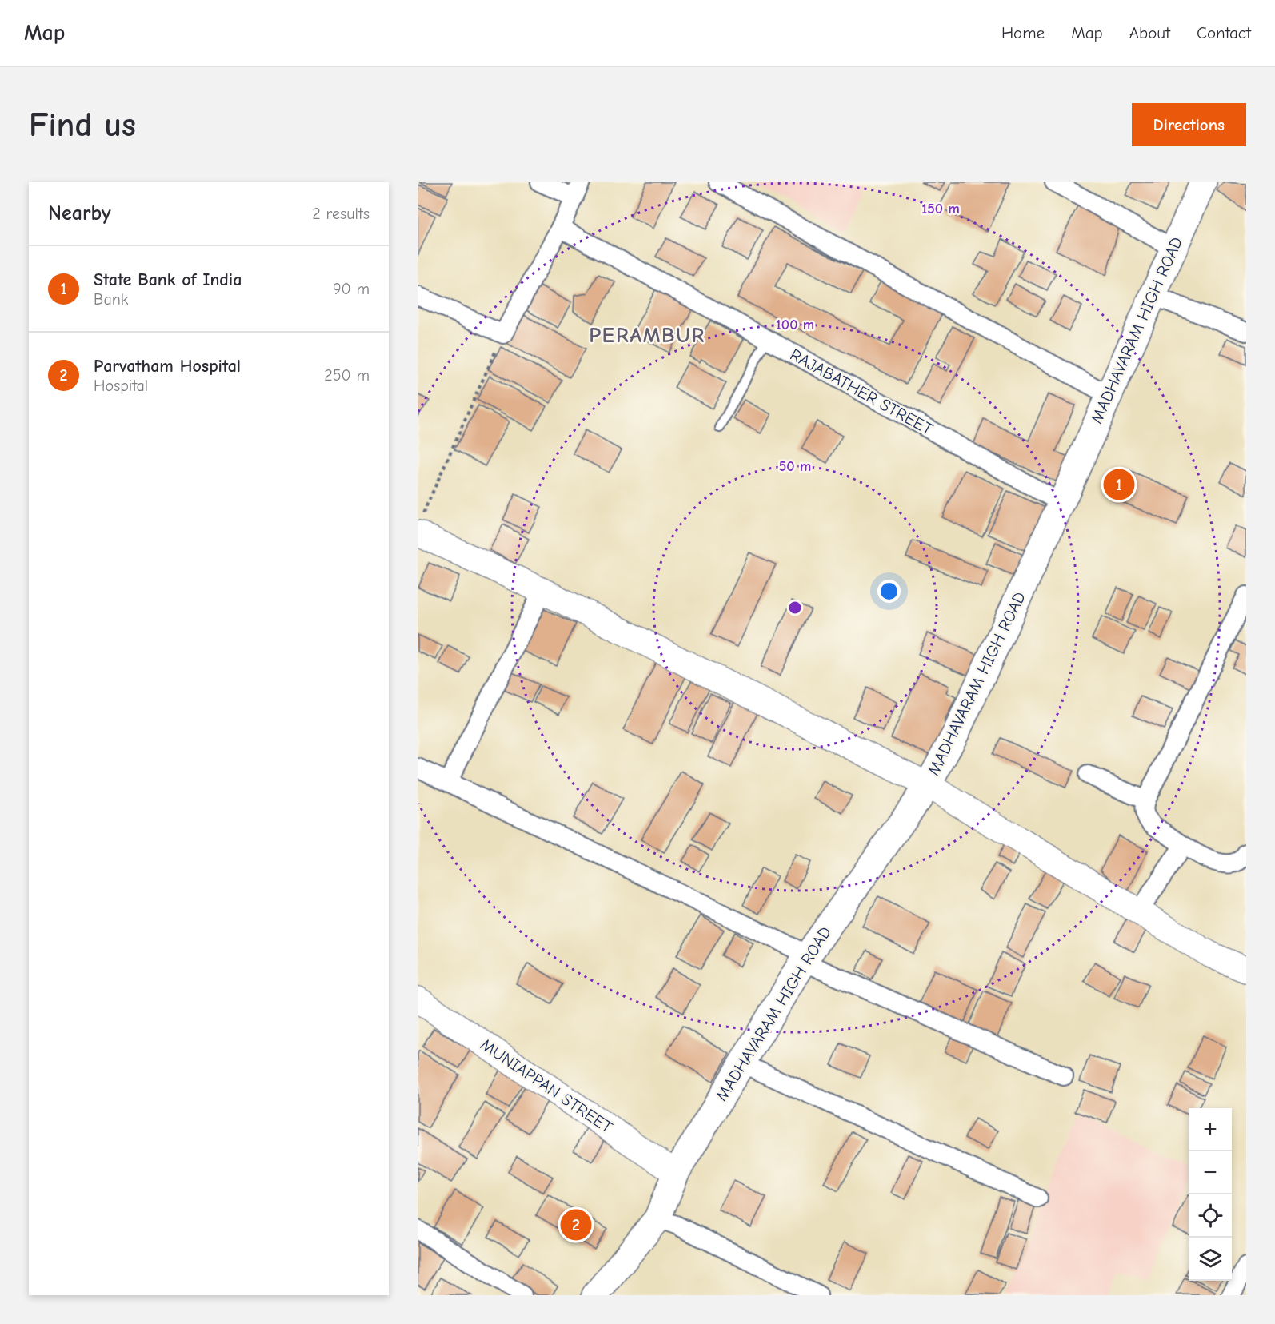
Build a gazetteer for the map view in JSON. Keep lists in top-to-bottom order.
{
  "streets": {
    "main road": ["MADHAVARAM HIGH ROAD"],
    "street": ["RAJABATHER STREET", "MUNIAPPAN STREET"]
  },
  "crossings": [
    ["MADHAVARAM HIGH ROAD", "RAJABATHER STREET"],
    ["MADHAVARAM HIGH ROAD", "MUNIAPPAN STREET"]
  ],
  "districts": ["PERAMBUR"],
  "page": {
    "header": "Map",
    "nav": [
      "Home",
      "Map",
      "About",
      "Contact"
    ],
    "buttons": "Directions",
    "title": "Find us",
    "heading": ["Nearby", "2 results"],
    "list": [
      {
        "mark": "1",
        "name": "State Bank of India",
        "note": "Bank",
        "value": "90 m"
      },
      {
        "mark": "2",
        "name": "Parvatham Hospital",
        "note": "Hospital",
        "value": "250 m"
      }
    ],
    "pins": ["1", "2"],
    "map_buttons": ["+", "−"]
  },
  "rings": ["150 m", "100 m", "50 m"]
}
